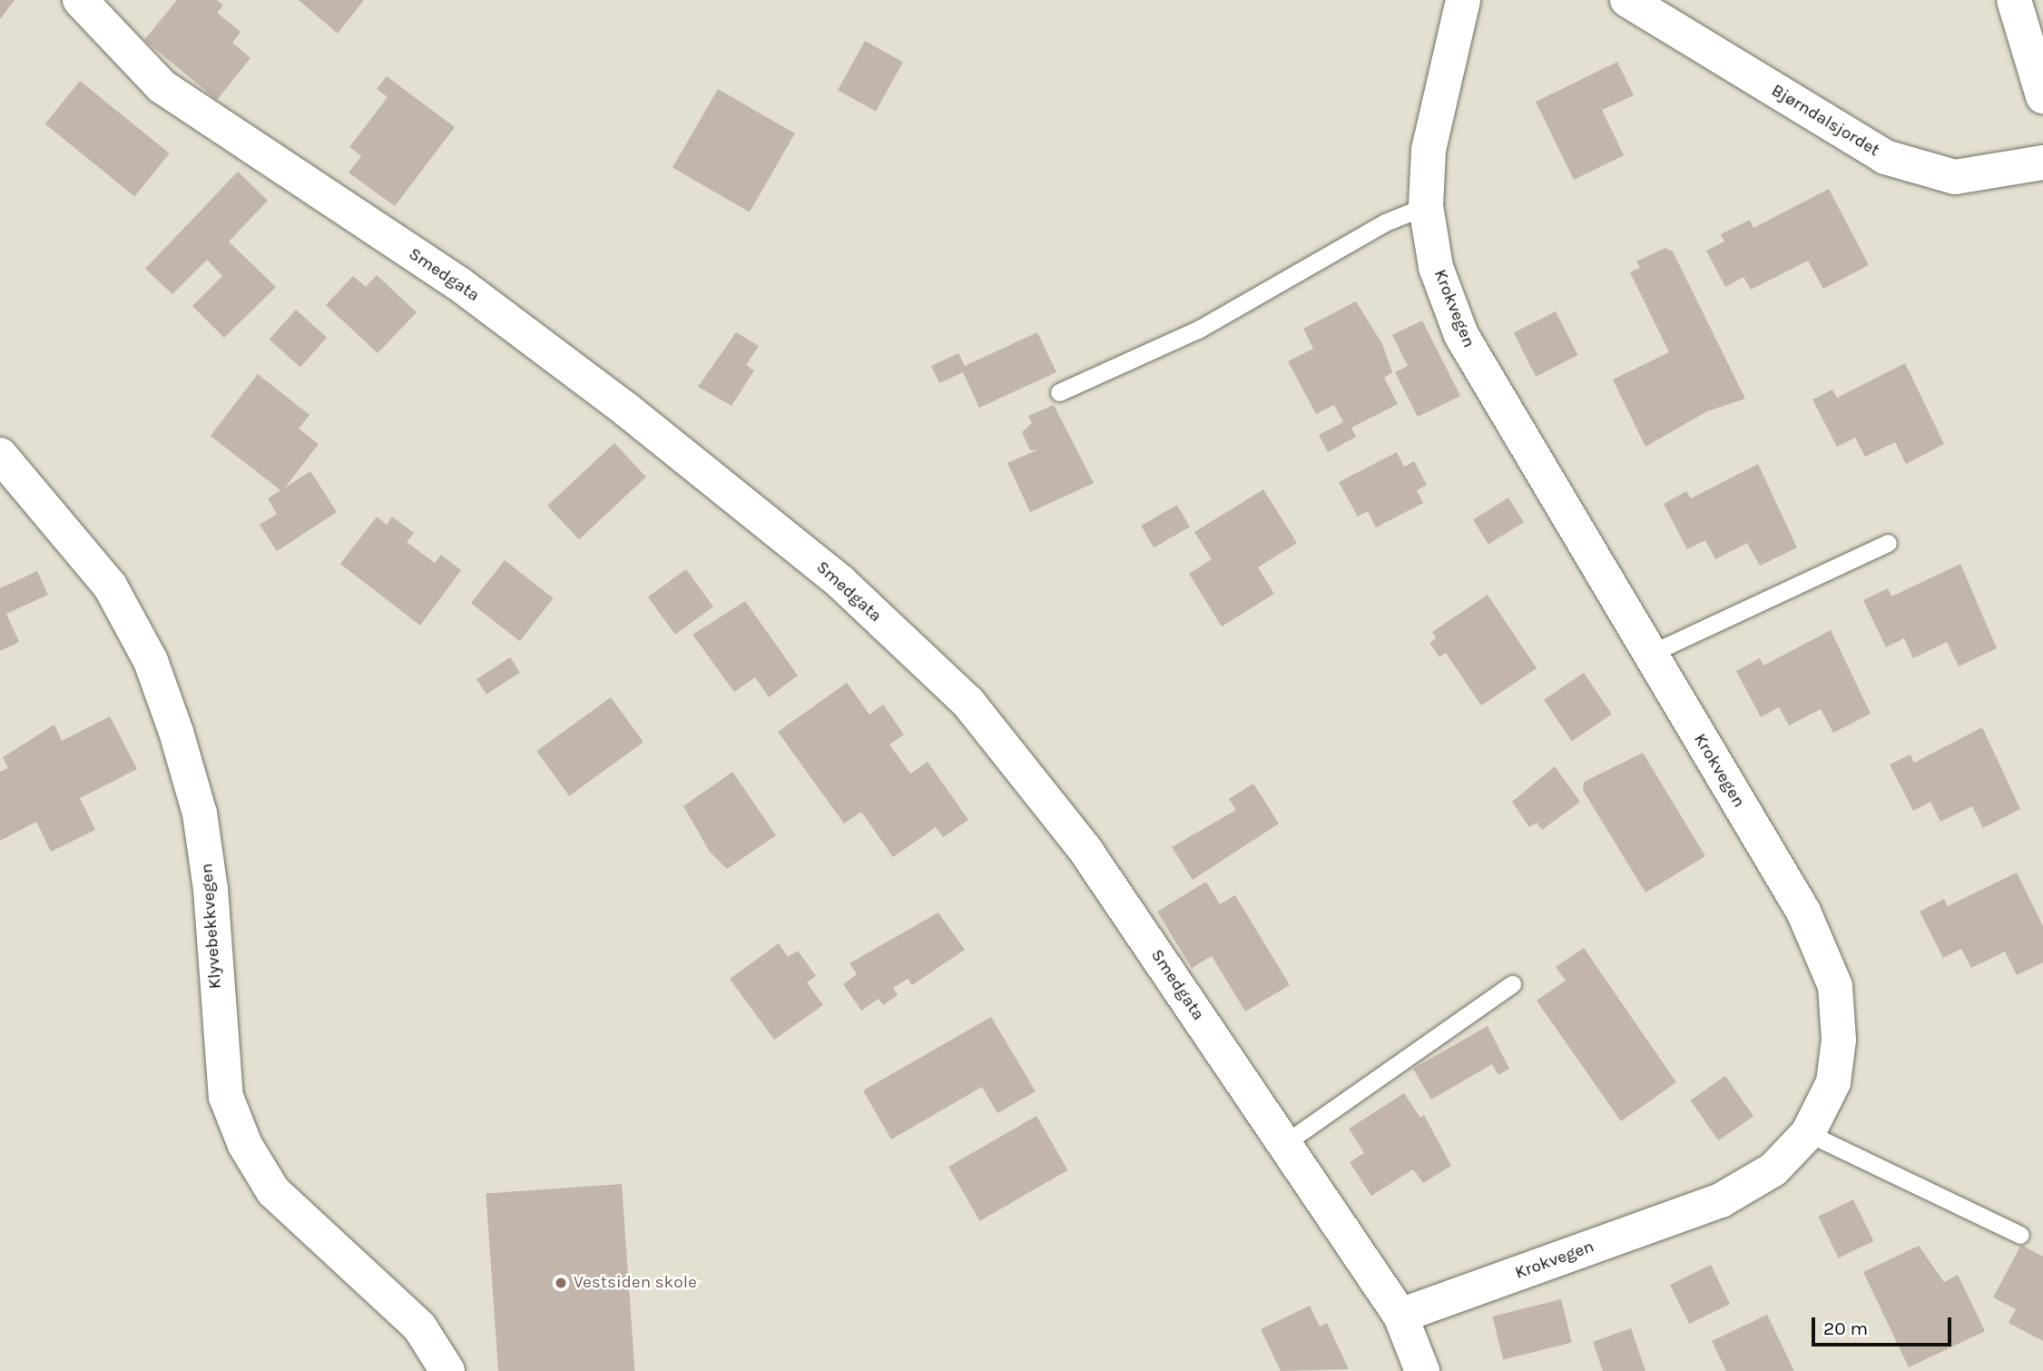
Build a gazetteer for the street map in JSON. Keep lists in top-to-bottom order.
{
  "streets": {
    "street": [
      "Bjørndalsjordet",
      "Smedgata",
      "Krokvegen",
      "Klyvebekkvegen"
    ]
  },
  "crossings": [
    ["Smedgata", "Krokvegen"]
  ],
  "places": ["Vestsiden skole"],
  "scale_bar": "20 m"
}
